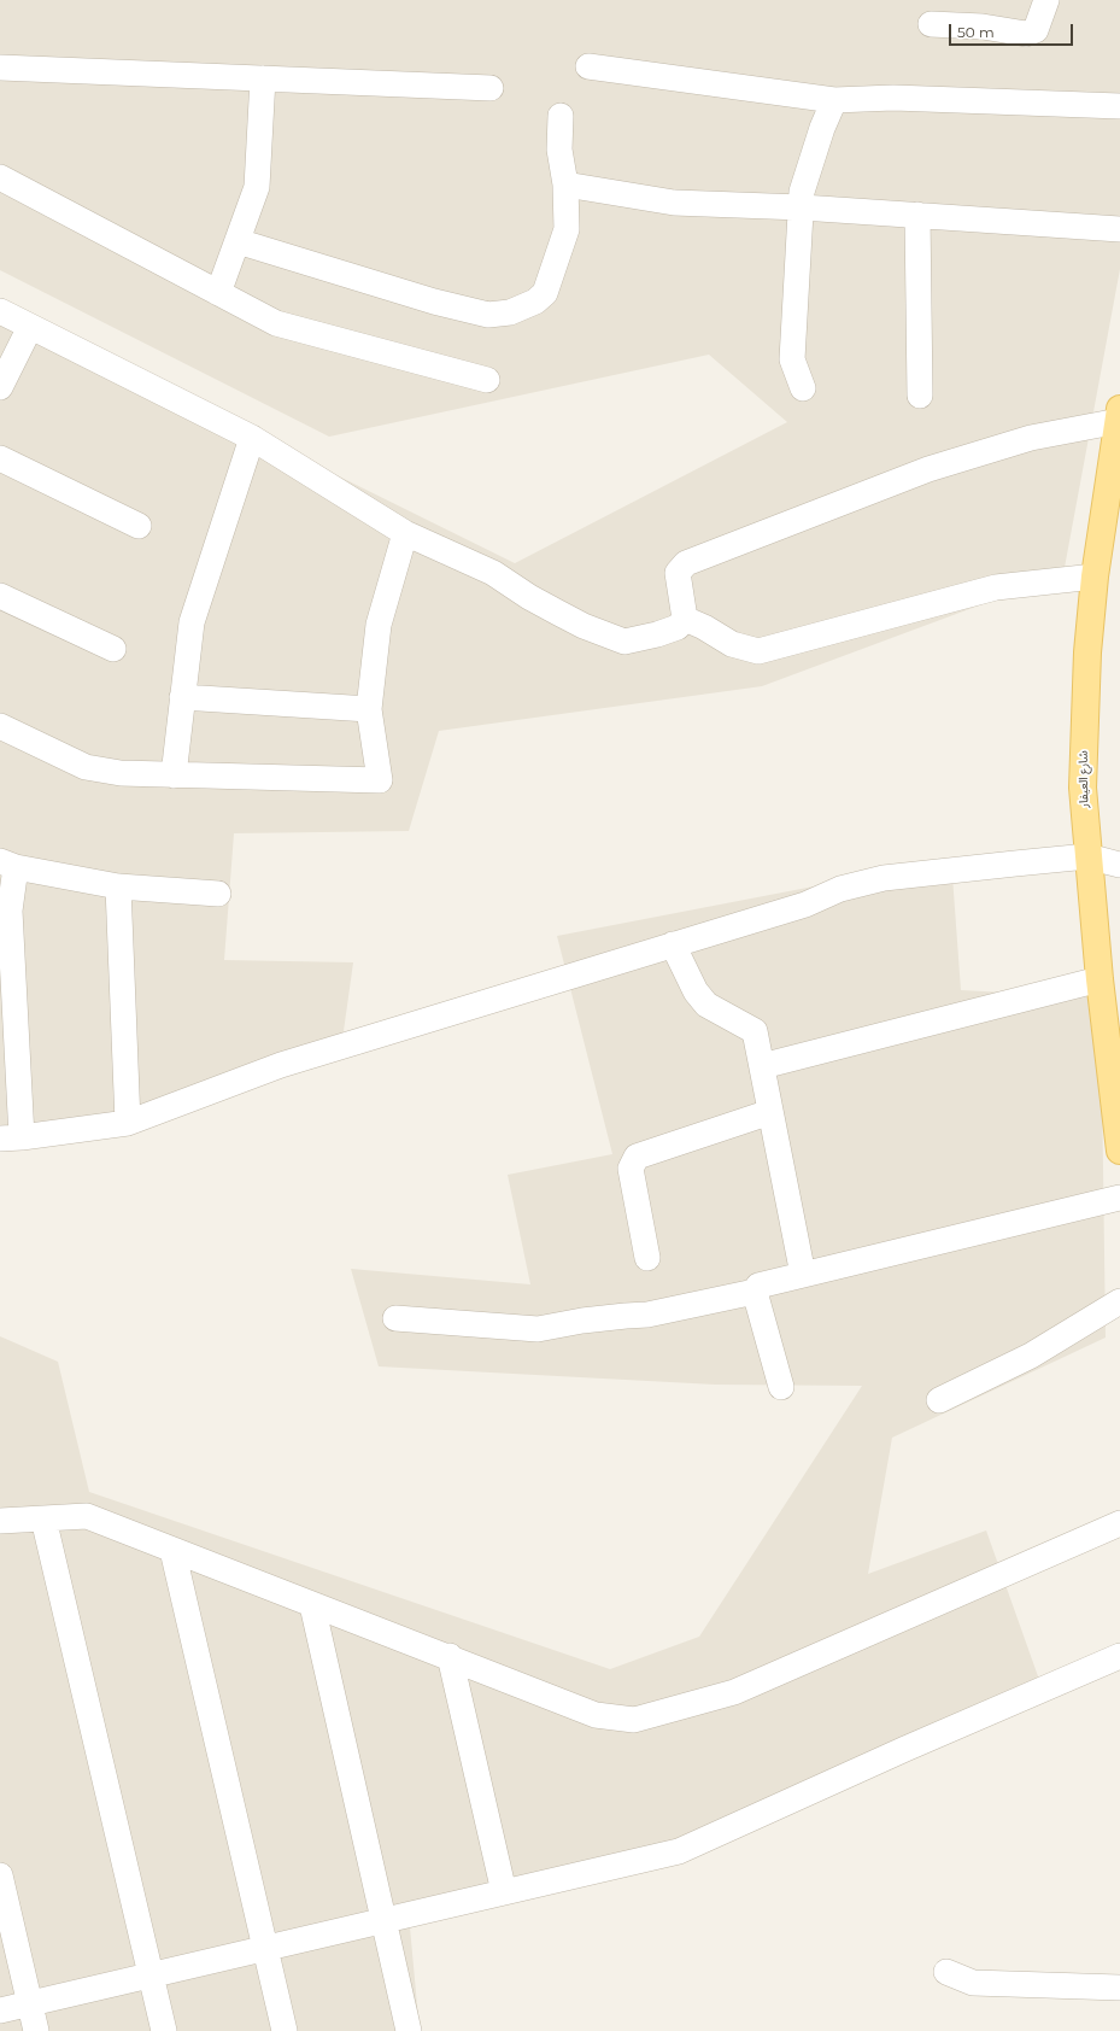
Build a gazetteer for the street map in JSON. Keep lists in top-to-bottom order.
{
  "streets": {
    "main road": ["شارع العيفار"]
  },
  "scale_bar": "50 m"
}
